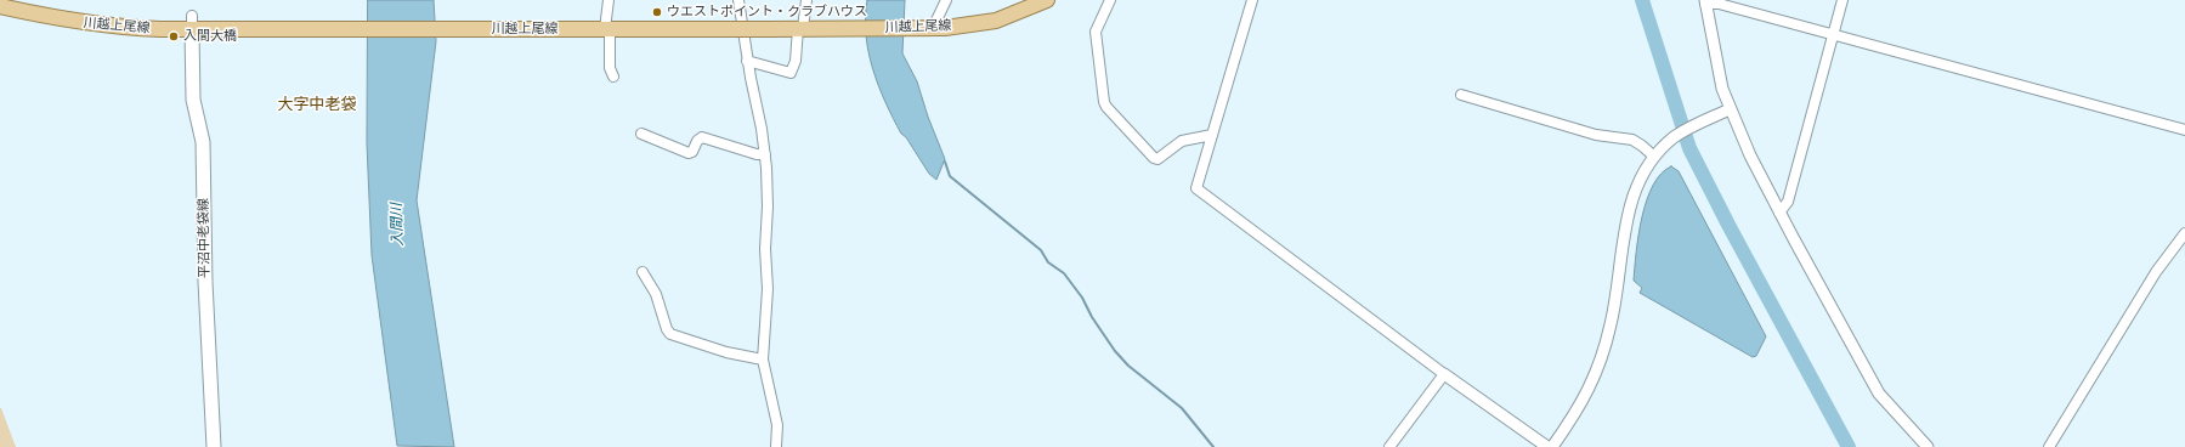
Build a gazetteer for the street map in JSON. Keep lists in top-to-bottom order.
{
  "streets": {
    "main road": ["川越上尾線", "平沼中老袋線"]
  },
  "crossings": [
    ["川越上尾線", "平沼中老袋線"]
  ],
  "districts": ["大字中老袋"],
  "water": ["入間川"],
  "places": ["ウエストポイント・クラブハウス", "入間大橋"]
}
